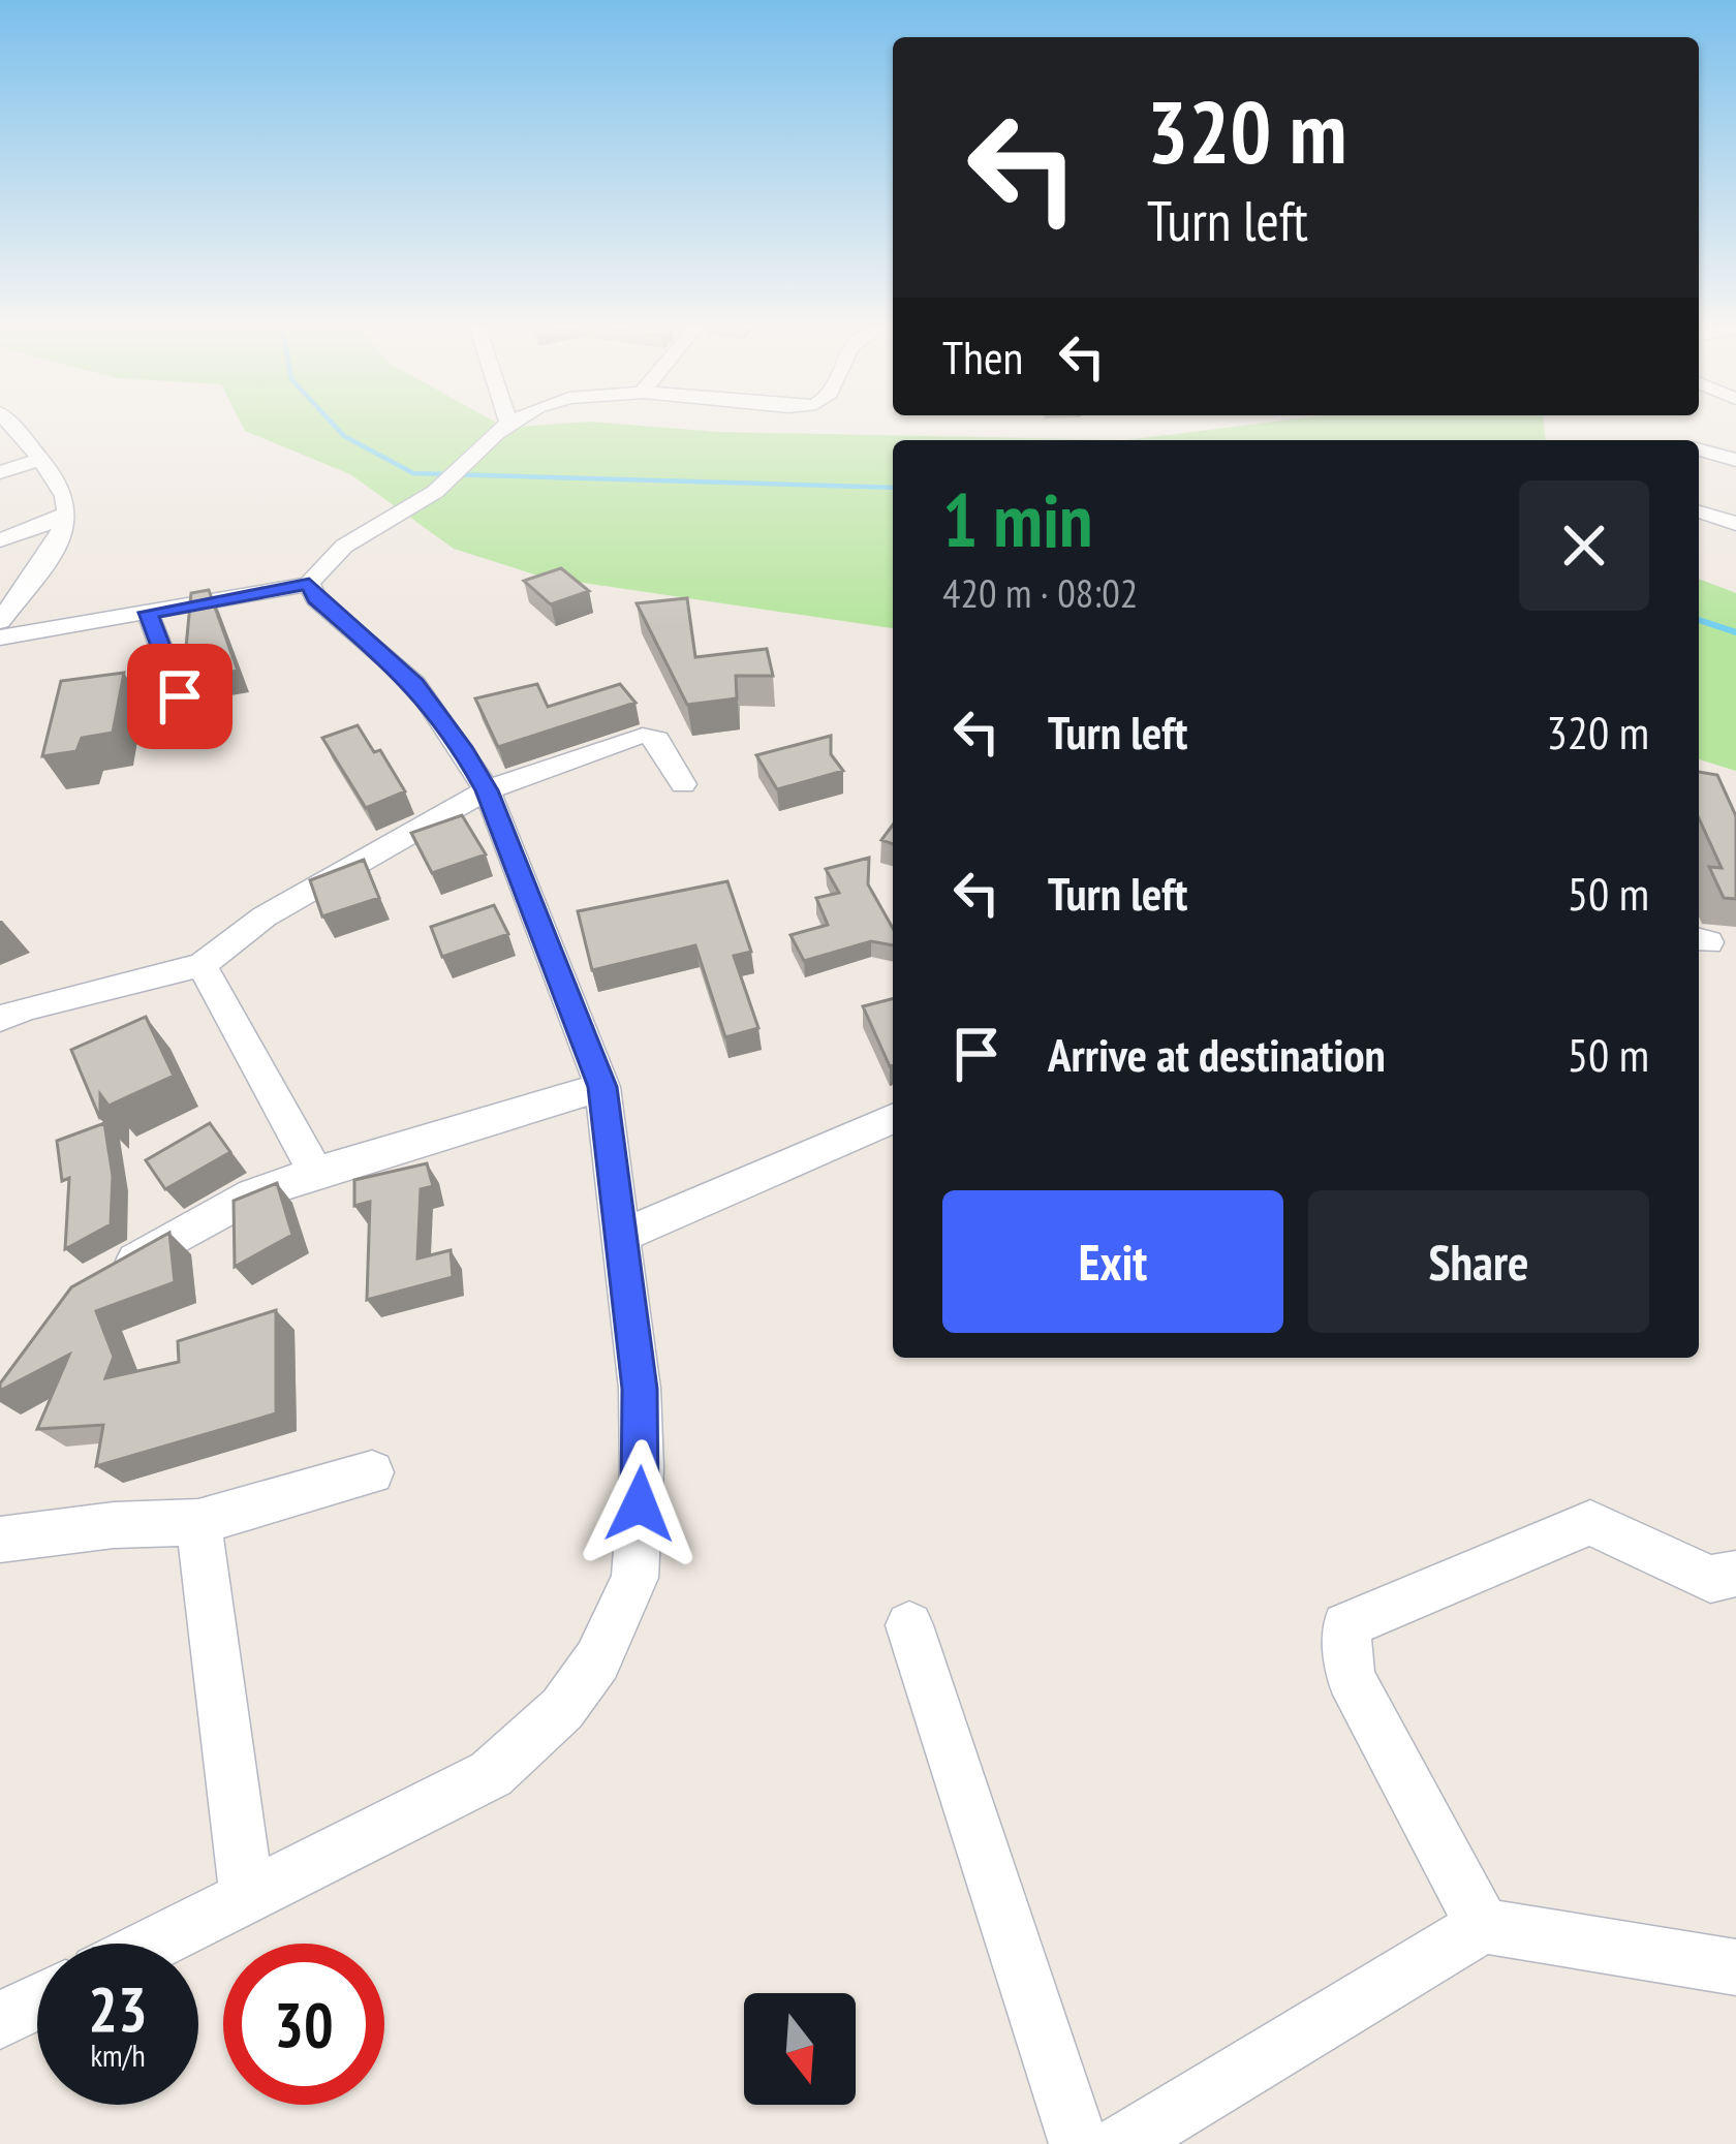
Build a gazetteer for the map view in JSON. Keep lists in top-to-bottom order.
{
  "north": "bottom",
  "page": {
    "turn": ["320 m", "Turn left"],
    "then": "Then",
    "heading": ["1 min", "420 m · 08:02"],
    "list": [
      {
        "name": "Turn left",
        "value": "320 m"
      },
      {
        "name": "Turn left",
        "value": "50 m"
      },
      {
        "name": "Arrive at destination",
        "value": "50 m"
      }
    ],
    "buttons": ["Exit", "Share"],
    "speed": "23 km/h",
    "limit": "30"
  }
}
